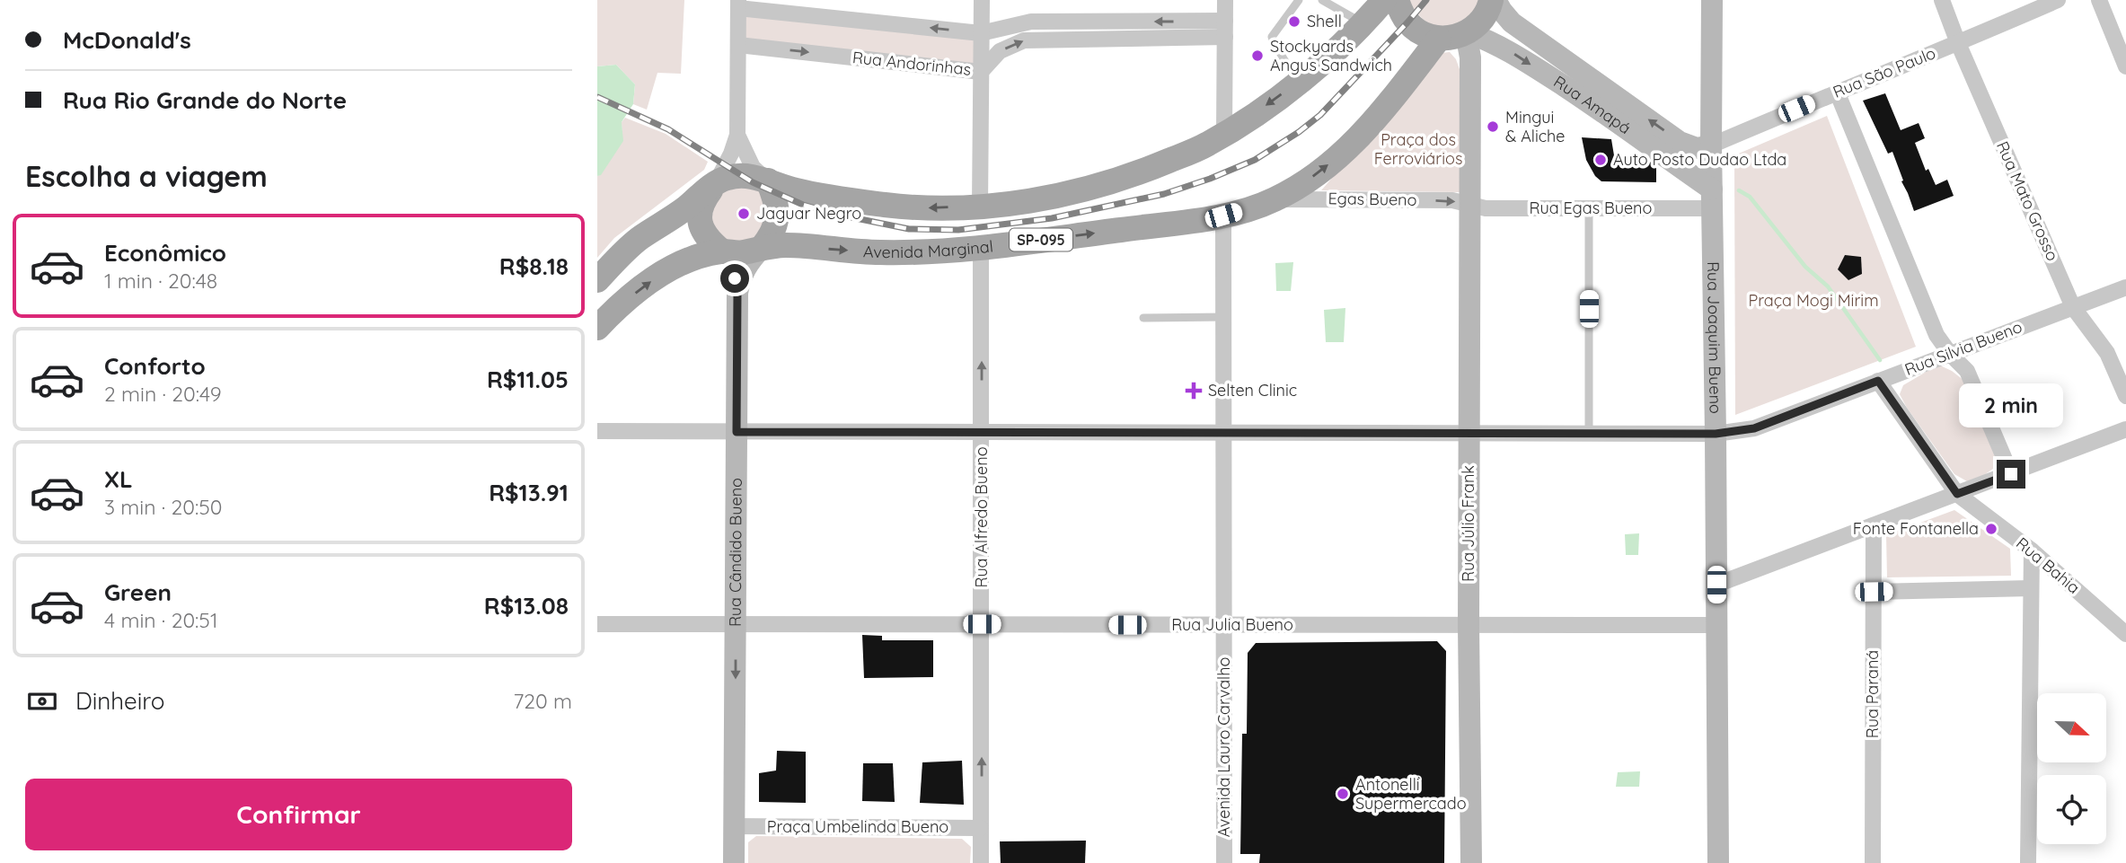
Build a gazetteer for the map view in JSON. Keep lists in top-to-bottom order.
{
  "streets": {
    "main road": [
      "Rua Amapá",
      "SP-095",
      "Avenida Marginal",
      "Rua Joaquim Bueno",
      "Rua Júlio Frank",
      "Rua Cândido Bueno"
    ],
    "street": [
      "Rua Andorinhas",
      "Rua São Paulo",
      "Egas Bueno",
      "Rua Mato Grosso",
      "Rua Egas Bueno",
      "Rua Silvia Bueno",
      "Rua Alfredo Bueno",
      "Rua Bahia",
      "Rua Julia Bueno",
      "Rua Paraná",
      "Avenida Lauro Carvalho",
      "Praça Umbelinda Bueno"
    ]
  },
  "crossings": [
    ["Rua São Paulo", "Rua Amapá"],
    ["Rua São Paulo", "Rua Mato Grosso"],
    ["Rua São Paulo", "Rua Joaquim Bueno"],
    ["Rua Amapá", "Rua Egas Bueno"],
    ["Rua Amapá", "Rua Joaquim Bueno"],
    ["Rua Amapá", "Rua Júlio Frank"],
    ["Egas Bueno", "Rua Egas Bueno"],
    ["Egas Bueno", "Avenida Marginal"],
    ["Egas Bueno", "Rua Júlio Frank"],
    ["Rua Mato Grosso", "Rua Silvia Bueno"],
    ["Rua Egas Bueno", "Rua Joaquim Bueno"],
    ["Rua Egas Bueno", "Rua Júlio Frank"],
    ["Avenida Marginal", "Rua Alfredo Bueno"],
    ["Avenida Marginal", "Rua Cândido Bueno"],
    ["Avenida Marginal", "Avenida Lauro Carvalho"],
    ["Rua Joaquim Bueno", "Rua Silvia Bueno"],
    ["Rua Joaquim Bueno", "Rua Julia Bueno"],
    ["Rua Silvia Bueno", "Rua Alfredo Bueno"],
    ["Rua Silvia Bueno", "Rua Júlio Frank"],
    ["Rua Silvia Bueno", "Rua Cândido Bueno"],
    ["Rua Silvia Bueno", "Rua Bahia"],
    ["Rua Silvia Bueno", "Avenida Lauro Carvalho"],
    ["Rua Alfredo Bueno", "Rua Julia Bueno"],
    ["Rua Alfredo Bueno", "Praça Umbelinda Bueno"],
    ["Rua Júlio Frank", "Rua Julia Bueno"],
    ["Rua Cândido Bueno", "Rua Julia Bueno"],
    ["Rua Cândido Bueno", "Praça Umbelinda Bueno"],
    ["Rua Julia Bueno", "Avenida Lauro Carvalho"]
  ],
  "one_way": ["Egas Bueno", "Rua Alfredo Bueno"],
  "parks": ["Praça dos Ferroviários", "Praça Mogi Mirim"],
  "places": {
    "other": [
      "Shell",
      "Stockyards Angus Sandwich",
      "Mingui & Aliche",
      "Auto Posto Dudao Ltda",
      "Jaguar Negro",
      "Fonte Fontanella",
      "Antonelli Supermercado"
    ],
    "health": ["Selten Clinic"]
  },
  "north": "right",
  "page": {
    "banner": ["McDonald's", "Rua Rio Grande do Norte"],
    "heading": "Escolha a viagem",
    "list": [
      {
        "name": "Econômico",
        "note": "1 min · 20:48",
        "value": "R$8.18"
      },
      {
        "name": "Conforto",
        "note": "2 min · 20:49",
        "value": "R$11.05"
      },
      {
        "name": "XL",
        "note": "3 min · 20:50",
        "value": "R$13.91"
      },
      {
        "name": "Green",
        "note": "4 min · 20:51",
        "value": "R$13.08"
      }
    ],
    "bubble": "2 min",
    "pay": ["Dinheiro", "720 m"],
    "buttons": "Confirmar"
  }
}
